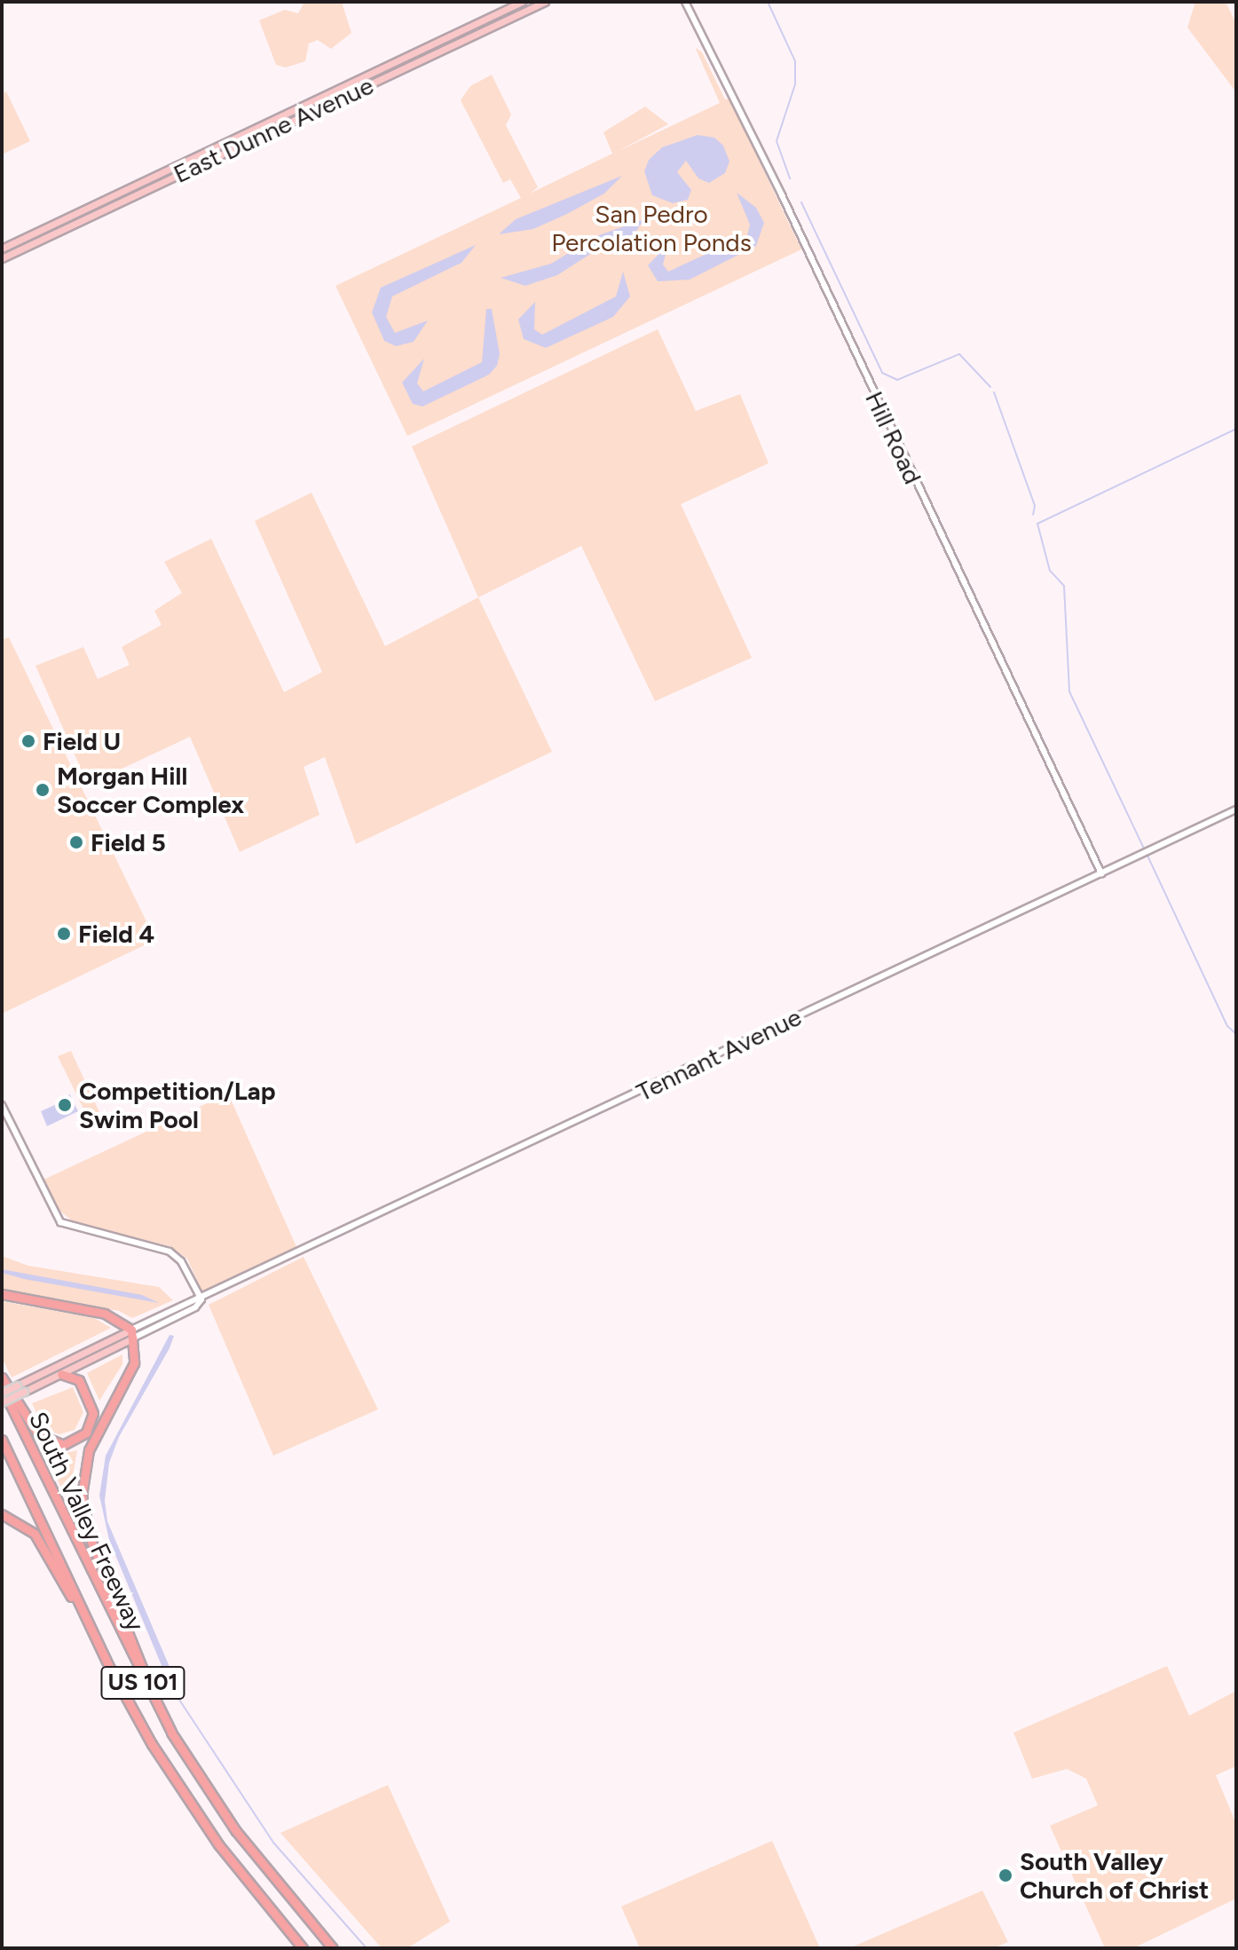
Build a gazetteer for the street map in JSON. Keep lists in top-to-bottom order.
{
  "streets": {
    "highway": ["South Valley Freeway", "US 101"],
    "main road": ["East Dunne Avenue", "Tennant Avenue"],
    "street": ["Hill Road"]
  },
  "crossings": [
    ["Hill Road", "Tennant Avenue"],
    ["Tennant Avenue", "South Valley Freeway"]
  ],
  "parks": ["San Pedro Percolation Ponds"],
  "places": [
    "Field U",
    "Morgan Hill Soccer Complex",
    "Field 5",
    "Field 4",
    "Competition/Lap Swim Pool",
    "South Valley Church of Christ"
  ]
}
